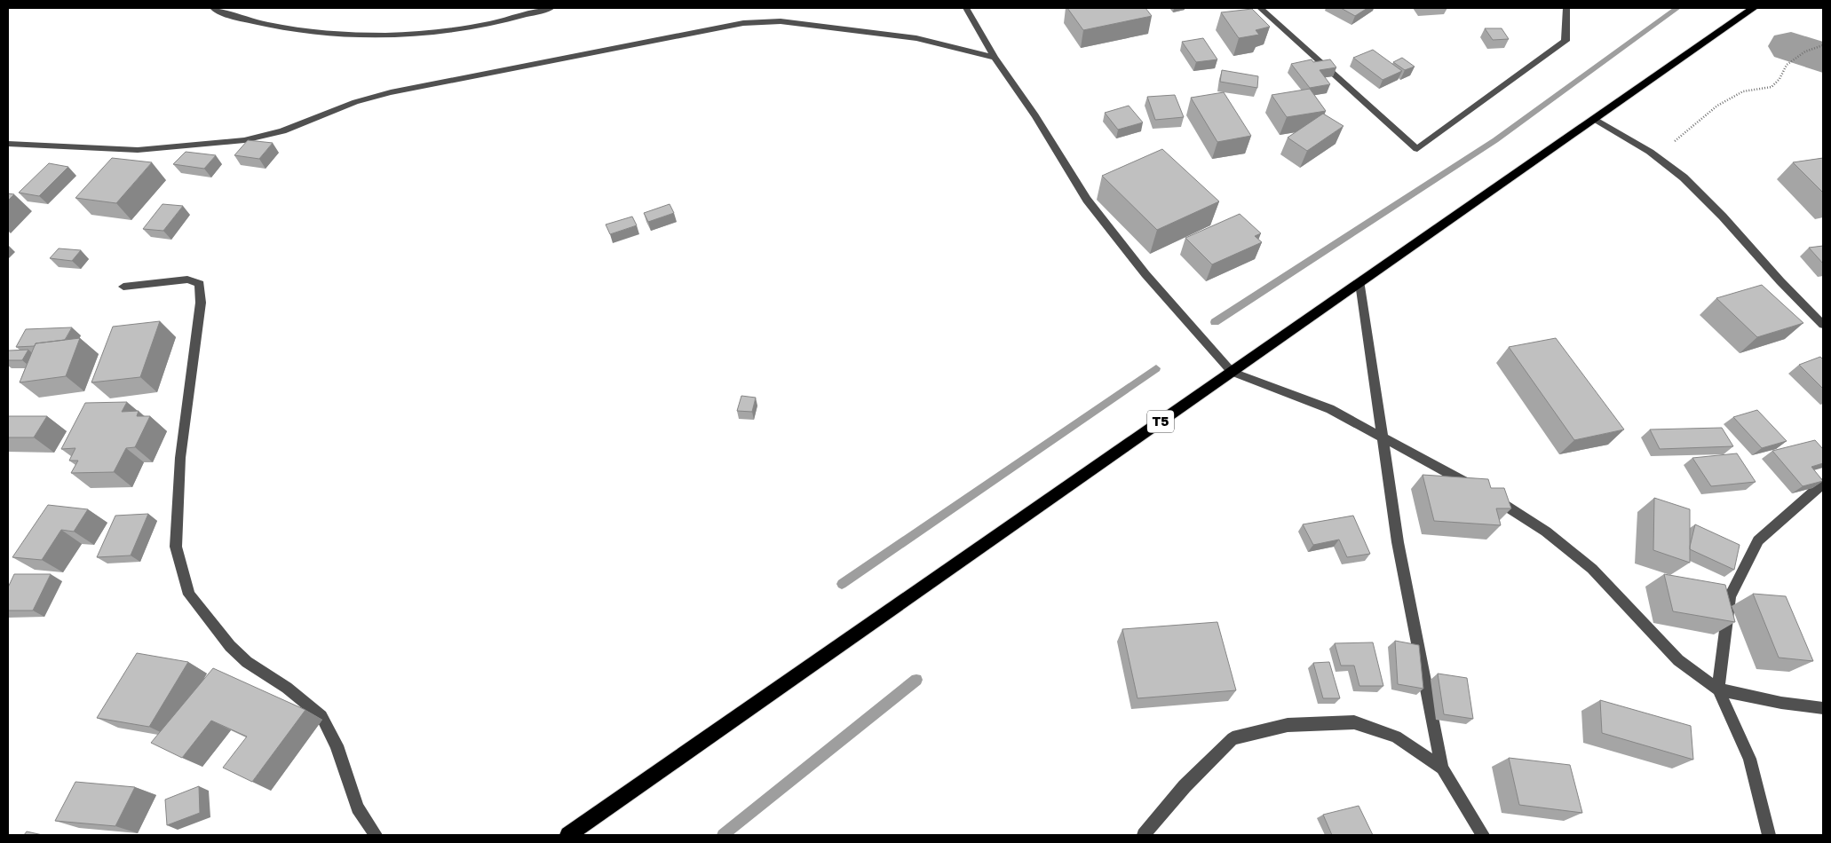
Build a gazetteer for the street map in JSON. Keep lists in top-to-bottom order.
{
  "streets": {
    "highway": ["T5"]
  }
}
